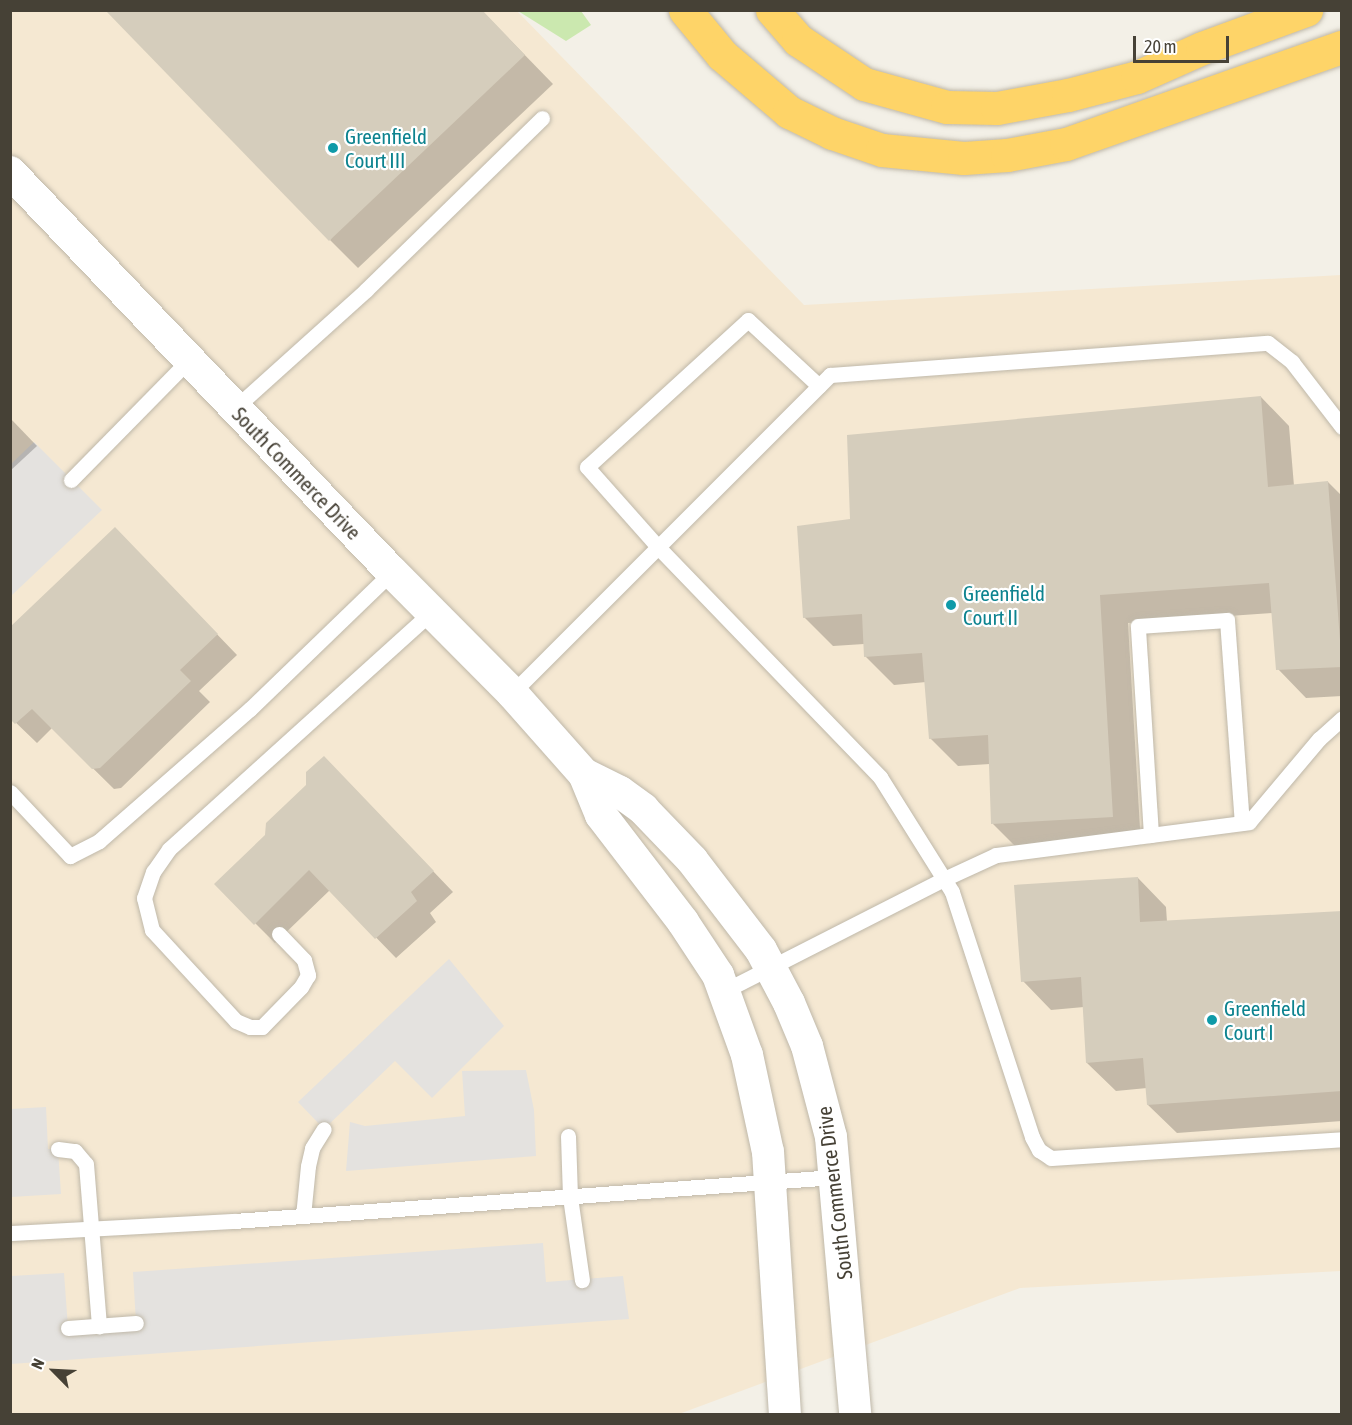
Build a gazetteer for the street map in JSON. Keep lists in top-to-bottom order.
{
  "streets": {
    "street": ["South Commerce Drive"]
  },
  "places": ["Greenfield Court III", "Greenfield Court II", "Greenfield Court I"],
  "scale_bar": "20 m",
  "north": "top left"
}
